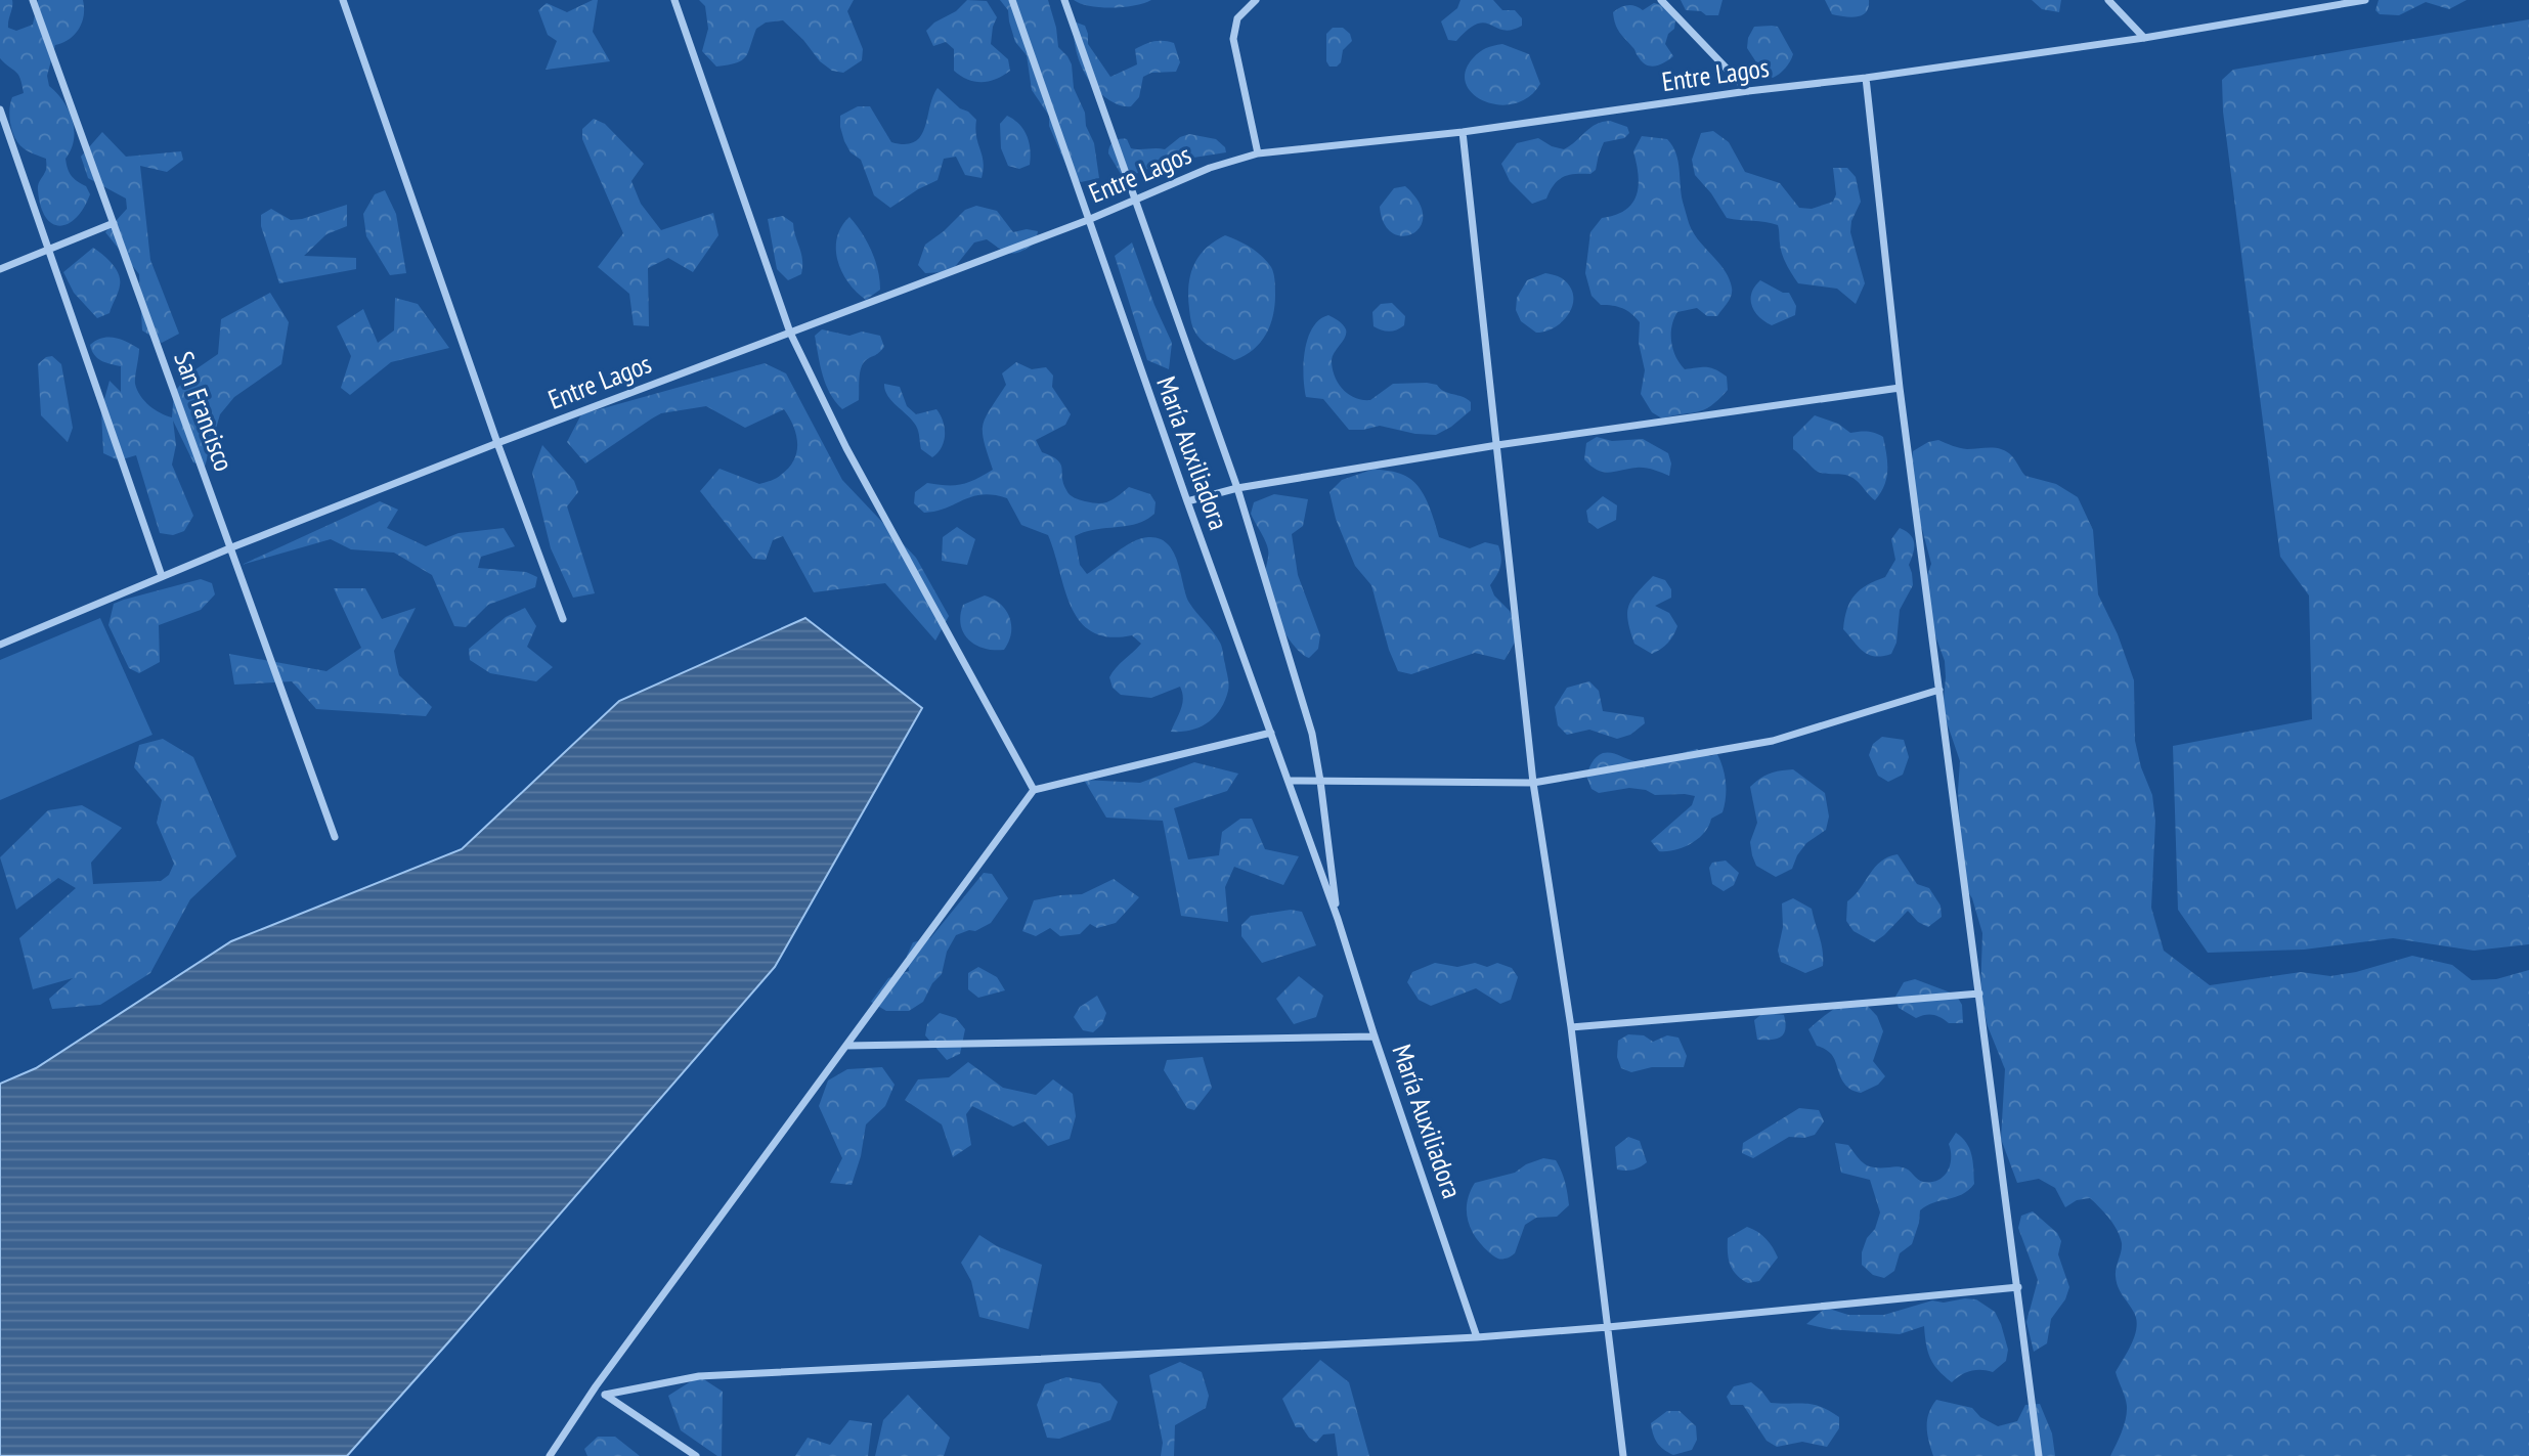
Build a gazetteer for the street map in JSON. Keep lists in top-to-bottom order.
{
  "streets": {
    "street": ["Entre Lagos", "San Francisco", "María Auxiliadora"]
  },
  "crossings": [
    ["Entre Lagos", "San Francisco"],
    ["Entre Lagos", "María Auxiliadora"]
  ]
}
